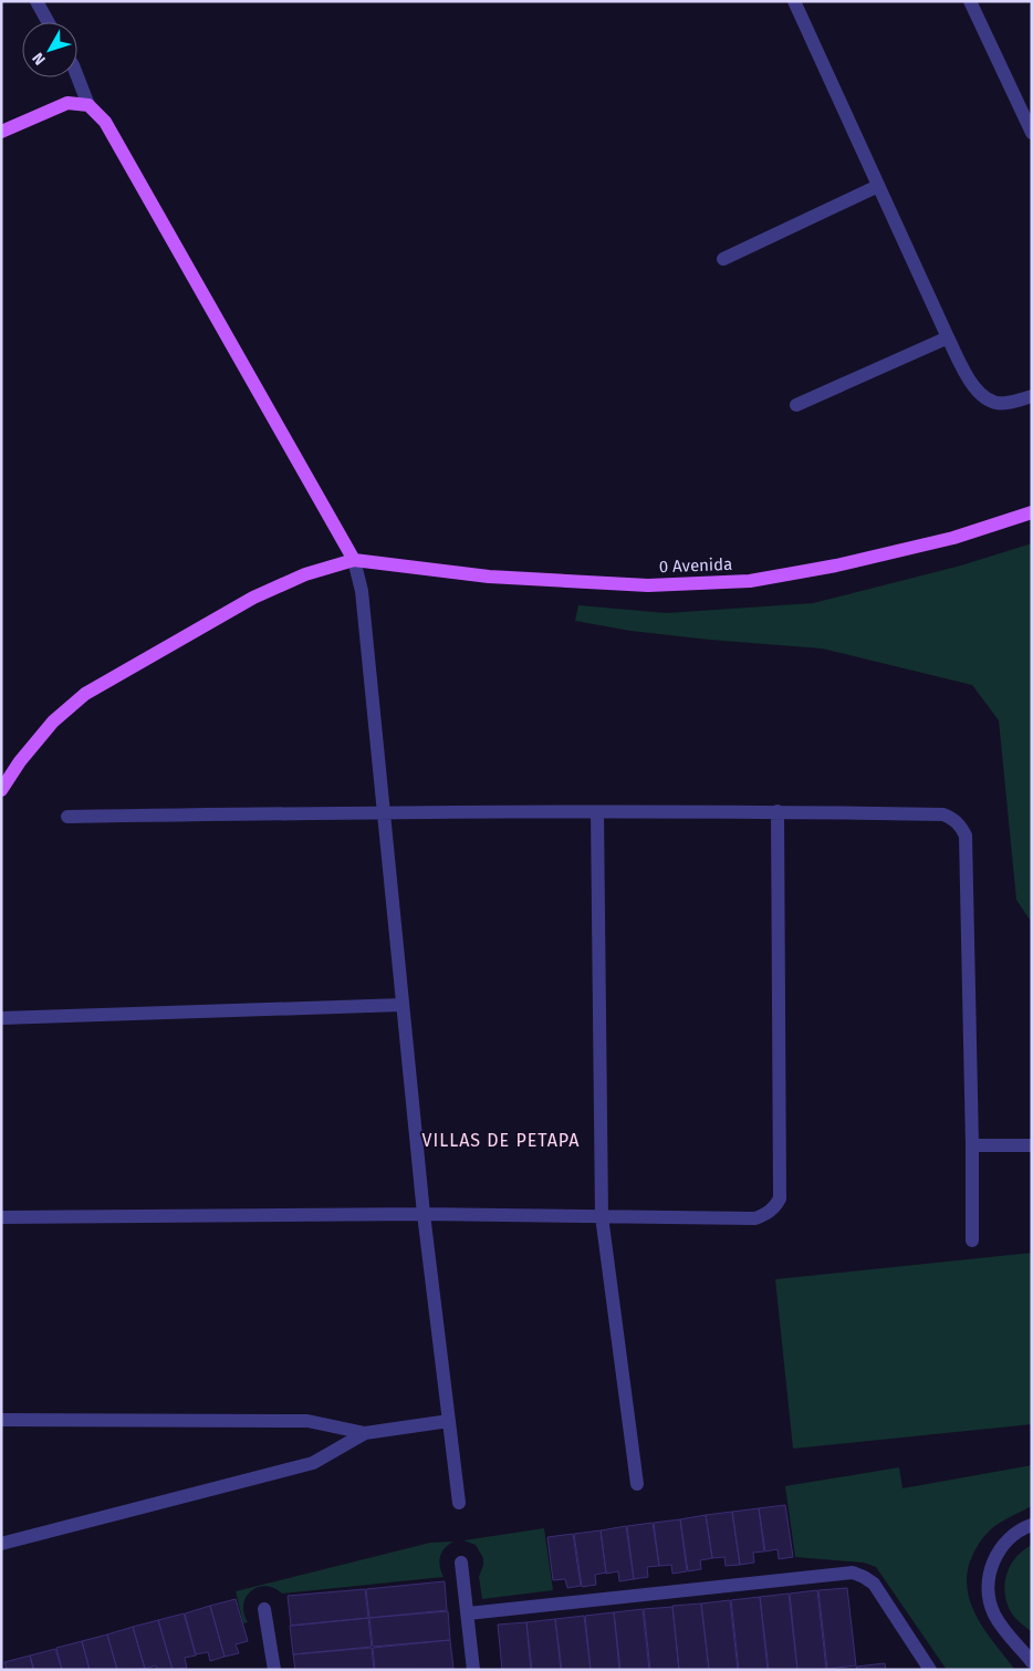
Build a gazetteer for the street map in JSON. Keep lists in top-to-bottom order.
{
  "streets": {
    "main road": ["0 Avenida"]
  },
  "districts": ["VILLAS DE PETAPA"],
  "north": "bottom left"
}
